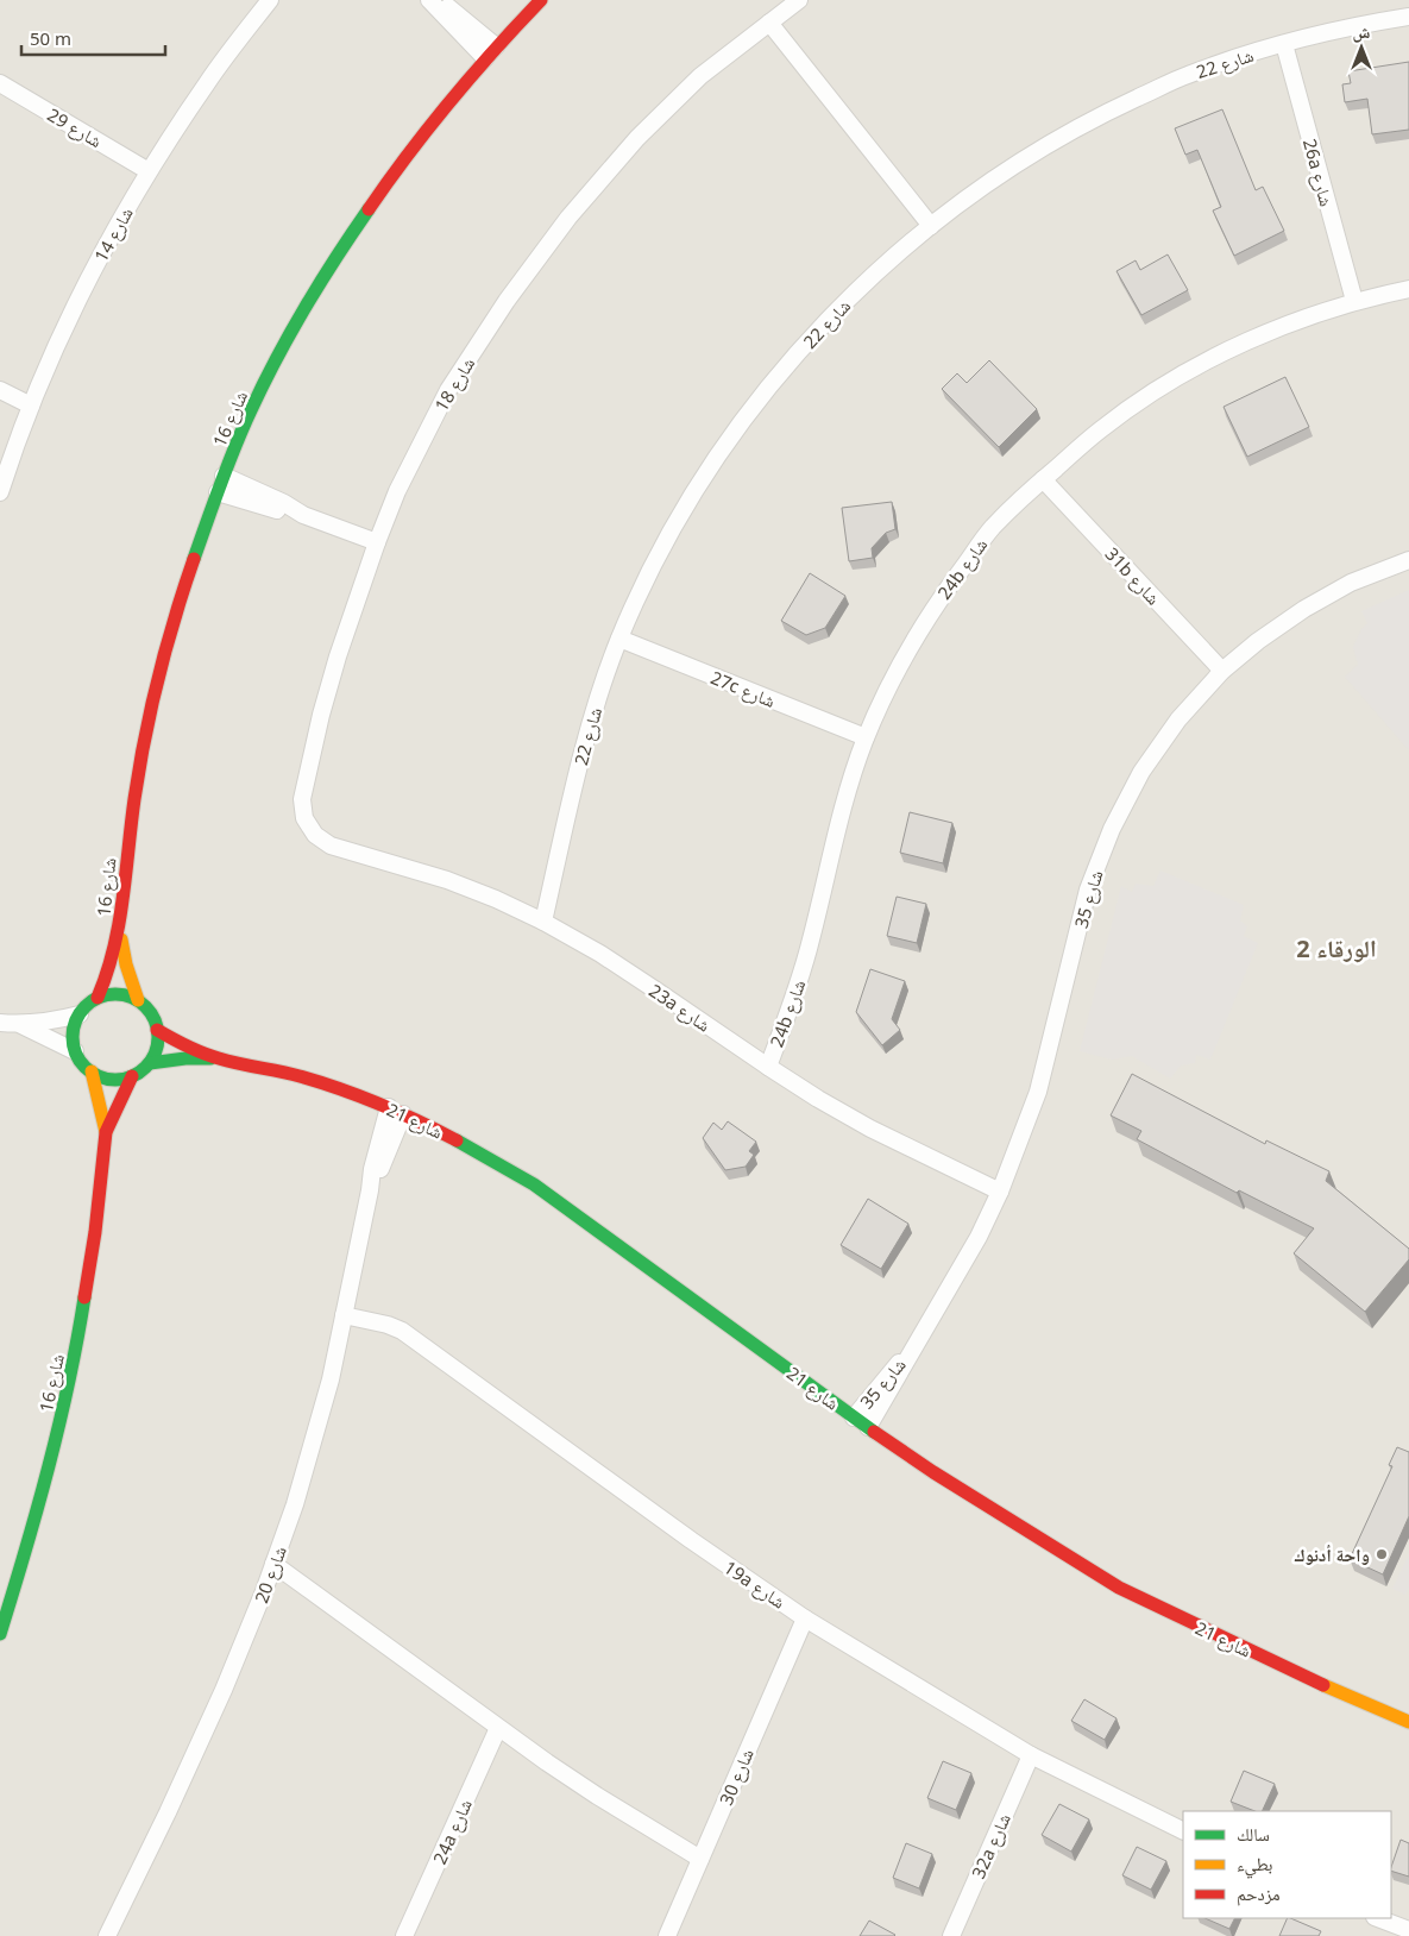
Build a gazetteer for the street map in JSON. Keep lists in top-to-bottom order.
{
  "streets": {
    "street": [
      "شارع 22",
      "شارع 29",
      "26a شارع",
      "شارع 14",
      "شارع 18",
      "شارع 16",
      "24b شارع",
      "31b شارع",
      "27c شارع",
      "شارع 35",
      "23a شارع",
      "شارع 21",
      "شارع 20",
      "19a شارع",
      "شارع 30",
      "24a شارع",
      "32a شارع"
    ]
  },
  "crossings": [
    ["شارع 22", "26a شارع"],
    ["شارع 22", "27c شارع"],
    ["شارع 22", "23a شارع"],
    ["شارع 29", "شارع 14"],
    ["26a شارع", "24b شارع"],
    ["شارع 18", "23a شارع"],
    ["شارع 16", "شارع 21"],
    ["24b شارع", "31b شارع"],
    ["24b شارع", "27c شارع"],
    ["24b شارع", "23a شارع"],
    ["31b شارع", "شارع 35"],
    ["شارع 35", "23a شارع"],
    ["شارع 35", "شارع 21"],
    ["شارع 21", "شارع 20"],
    ["شارع 20", "19a شارع"],
    ["19a شارع", "شارع 30"],
    ["19a شارع", "32a شارع"]
  ],
  "districts": ["الورقاء 2"],
  "places": ["واحة أدنوك"],
  "legend": ["سالك", "بطيء", "مزدحم"],
  "scale_bar": "50 m",
  "north": "top"
}
